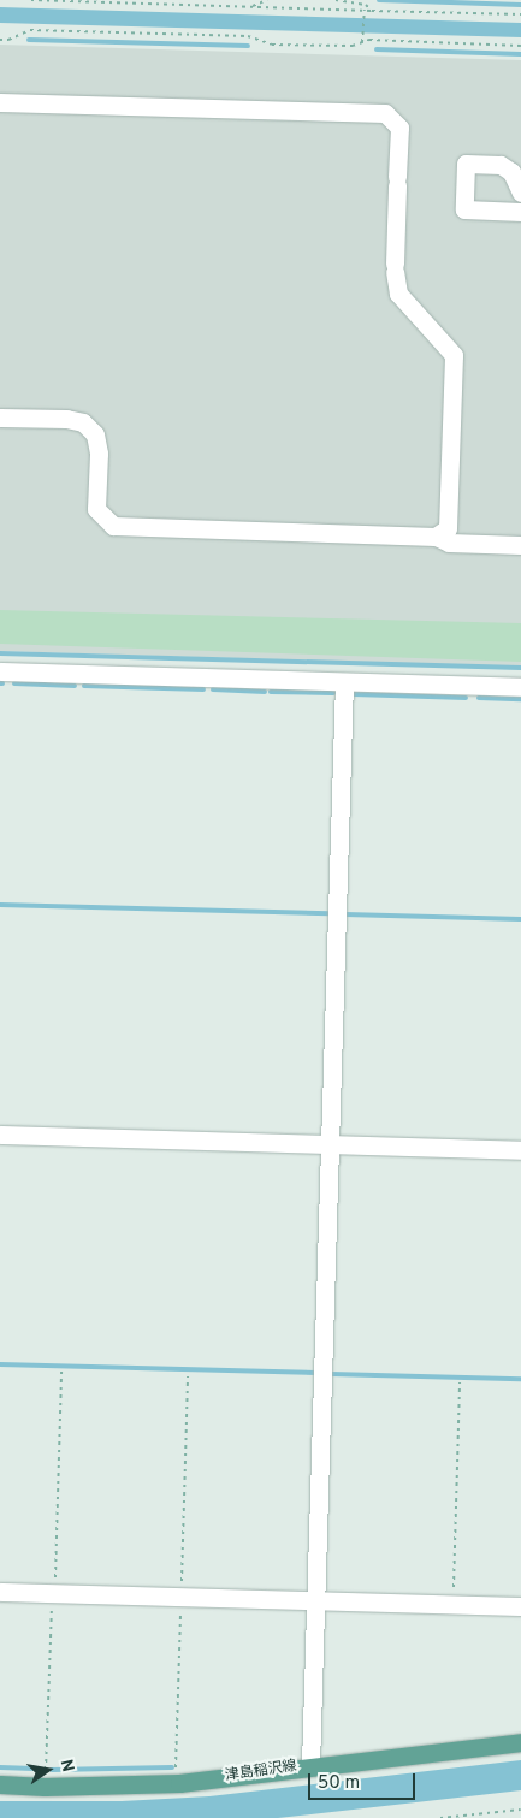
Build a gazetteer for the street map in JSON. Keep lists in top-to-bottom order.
{
  "streets": {
    "main road": ["津島稲沢線"]
  },
  "scale_bar": "50 m",
  "north": "right"
}
